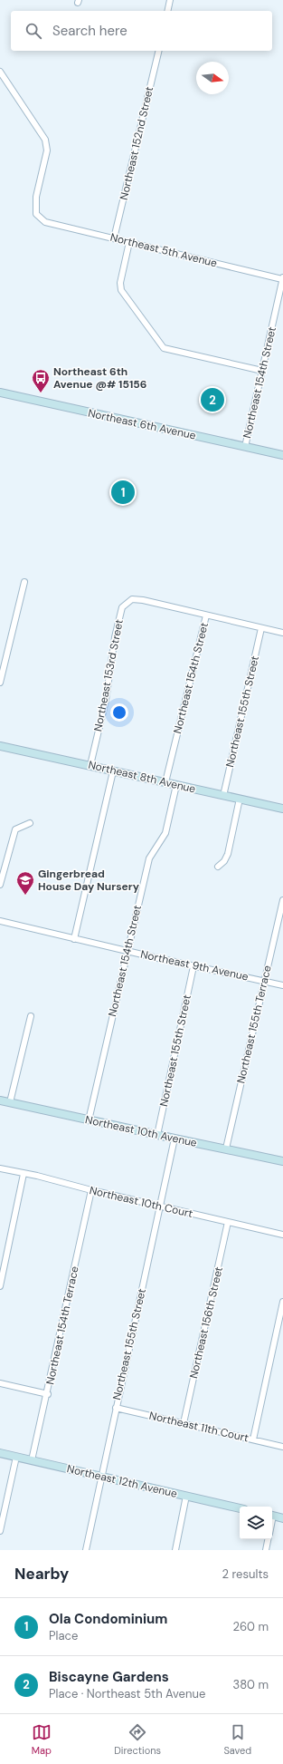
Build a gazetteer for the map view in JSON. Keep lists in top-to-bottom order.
{
  "streets": {
    "street": [
      "Northeast 152nd Street",
      "Northeast 5th Avenue",
      "Northeast 154th Street",
      "Northeast 6th Avenue",
      "Northeast 153rd Street",
      "Northeast 155th Street",
      "Northeast 8th Avenue",
      "Northeast 9th Avenue",
      "Northeast 155th Terrace",
      "Northeast 10th Avenue",
      "Northeast 10th Court",
      "Northeast 156th Street",
      "Northeast 154th Terrace",
      "Northeast 11th Court",
      "Northeast 12th Avenue"
    ]
  },
  "crossings": [
    ["Northeast 152nd Street", "Northeast 5th Avenue"],
    ["Northeast 5th Avenue", "Northeast 154th Street"],
    ["Northeast 154th Street", "Northeast 6th Avenue"],
    ["Northeast 154th Street", "Northeast 153rd Street"],
    ["Northeast 154th Street", "Northeast 8th Avenue"],
    ["Northeast 154th Street", "Northeast 9th Avenue"],
    ["Northeast 154th Street", "Northeast 10th Avenue"],
    ["Northeast 153rd Street", "Northeast 8th Avenue"],
    ["Northeast 155th Street", "Northeast 8th Avenue"],
    ["Northeast 155th Street", "Northeast 9th Avenue"],
    ["Northeast 155th Street", "Northeast 10th Avenue"],
    ["Northeast 155th Street", "Northeast 10th Court"],
    ["Northeast 155th Street", "Northeast 11th Court"],
    ["Northeast 155th Street", "Northeast 12th Avenue"],
    ["Northeast 9th Avenue", "Northeast 155th Terrace"],
    ["Northeast 155th Terrace", "Northeast 10th Avenue"],
    ["Northeast 10th Court", "Northeast 156th Street"],
    ["Northeast 10th Court", "Northeast 154th Terrace"],
    ["Northeast 156th Street", "Northeast 11th Court"],
    ["Northeast 154th Terrace", "Northeast 12th Avenue"]
  ],
  "places": {
    "bus stop": ["Northeast 6th Avenue @# 15156"],
    "school or university": ["Gingerbread House Day Nursery"]
  },
  "north": "right",
  "page": {
    "search": "Search here",
    "pins": ["2", "1"],
    "heading": ["Nearby", "2 results"],
    "list": [
      {
        "mark": "1",
        "name": "Ola Condominium",
        "note": "Place",
        "value": "260 m"
      },
      {
        "mark": "2",
        "name": "Biscayne Gardens",
        "note": "Place · Northeast 5th Avenue",
        "value": "380 m"
      }
    ],
    "nav": ["Map", "Directions", "Saved"]
  }
}
